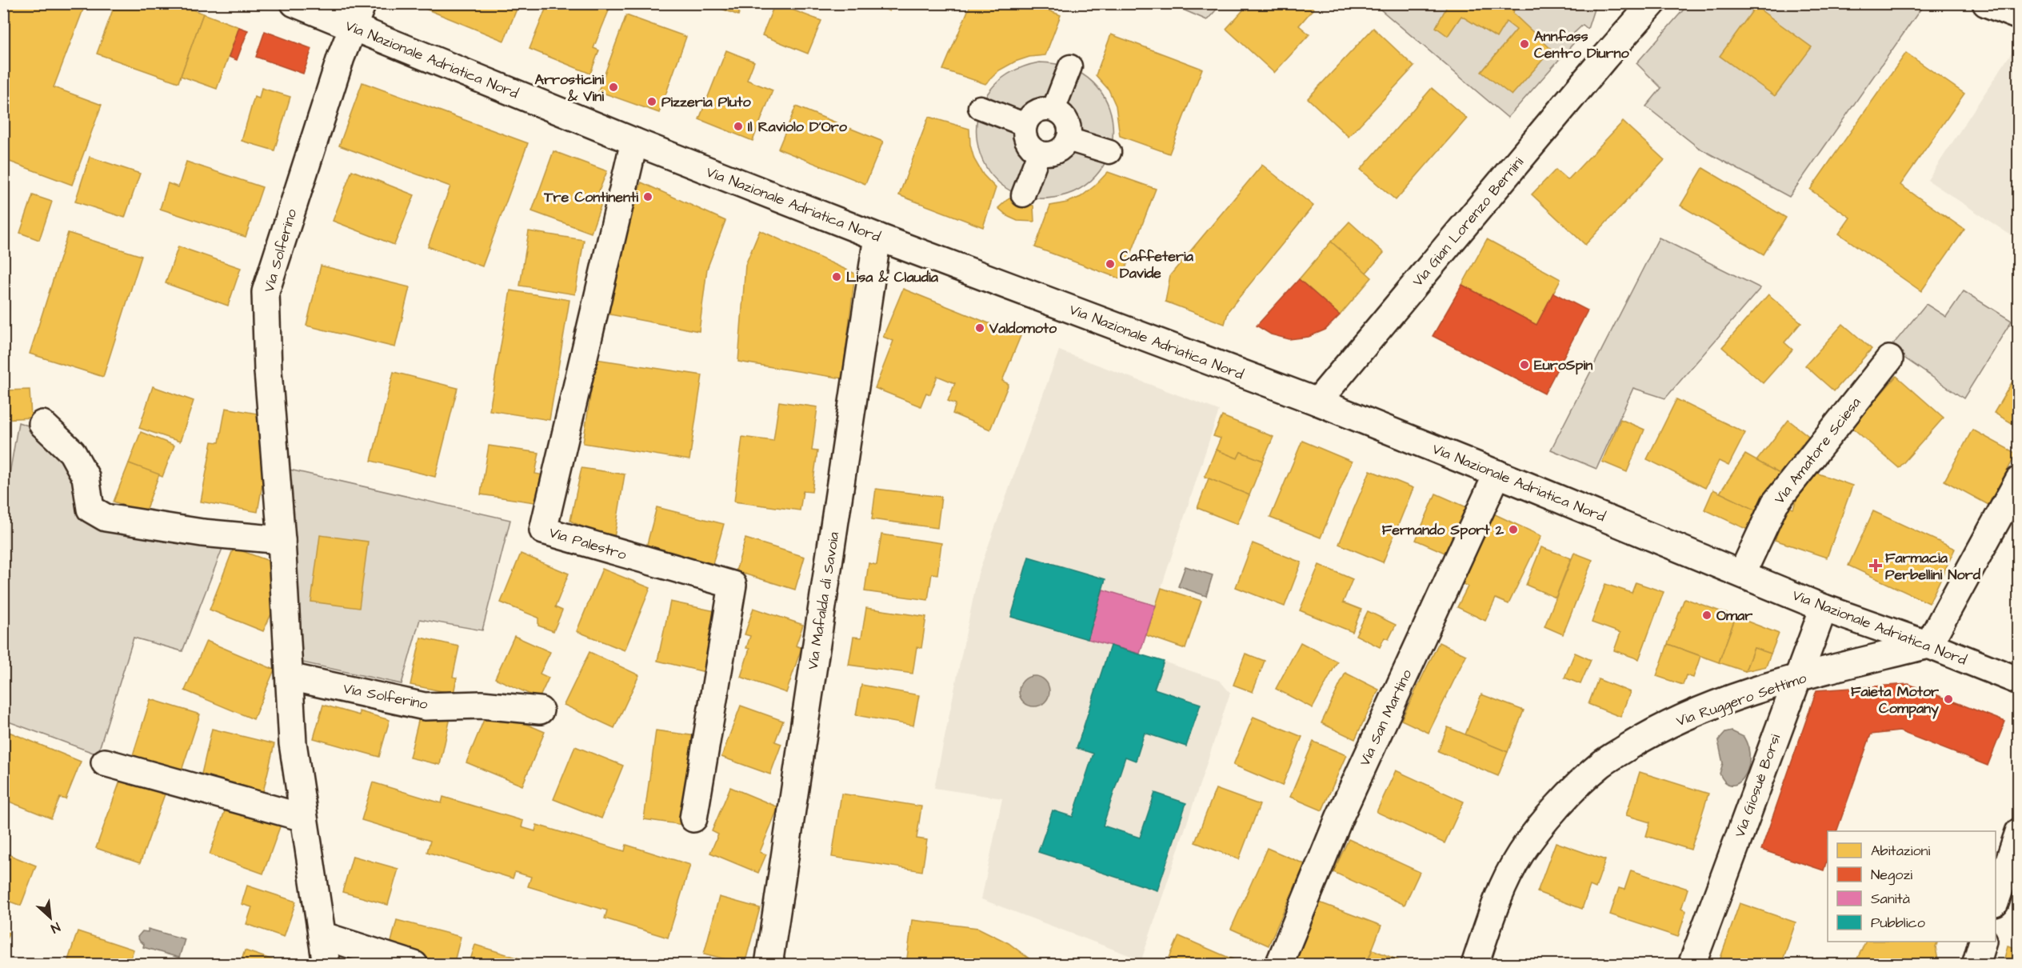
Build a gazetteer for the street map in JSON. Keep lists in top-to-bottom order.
{
  "streets": {
    "street": [
      "Via Nazionale Adriatica Nord",
      "Via Gian Lorenzo Bernini",
      "Via Solferino",
      "Via Amatore Sciesa",
      "Via Palestro",
      "Via Mafalda di Savoia",
      "Via Ruggero Settimo",
      "Via San Martino",
      "Via Giosuè Borsi"
    ]
  },
  "crossings": [
    ["Via Nazionale Adriatica Nord", "Via Gian Lorenzo Bernini"],
    ["Via Nazionale Adriatica Nord", "Via Solferino"],
    ["Via Nazionale Adriatica Nord", "Via Amatore Sciesa"],
    ["Via Nazionale Adriatica Nord", "Via Palestro"],
    ["Via Nazionale Adriatica Nord", "Via Mafalda di Savoia"],
    ["Via Nazionale Adriatica Nord", "Via Ruggero Settimo"],
    ["Via Nazionale Adriatica Nord", "Via San Martino"],
    ["Via Nazionale Adriatica Nord", "Via Giosuè Borsi"],
    ["Via Ruggero Settimo", "Via Giosuè Borsi"]
  ],
  "places": {
    "other": [
      "Annfass Centro Diurno",
      "Arrosticini & Vini",
      "Pizzeria Pluto",
      "Il Raviolo D'Oro",
      "Tre Continenti",
      "Caffeteria Davide",
      "Lisa & Claudia",
      "Valdomoto",
      "EuroSpin",
      "Fernando Sport 2",
      "Omar",
      "Faieta Motor Company"
    ],
    "health": ["Farmacia Perbellini Nord"]
  },
  "legend": [
    "Abitazioni",
    "Negozi",
    "Sanità",
    "Pubblico"
  ],
  "north": "bottom right"
}
